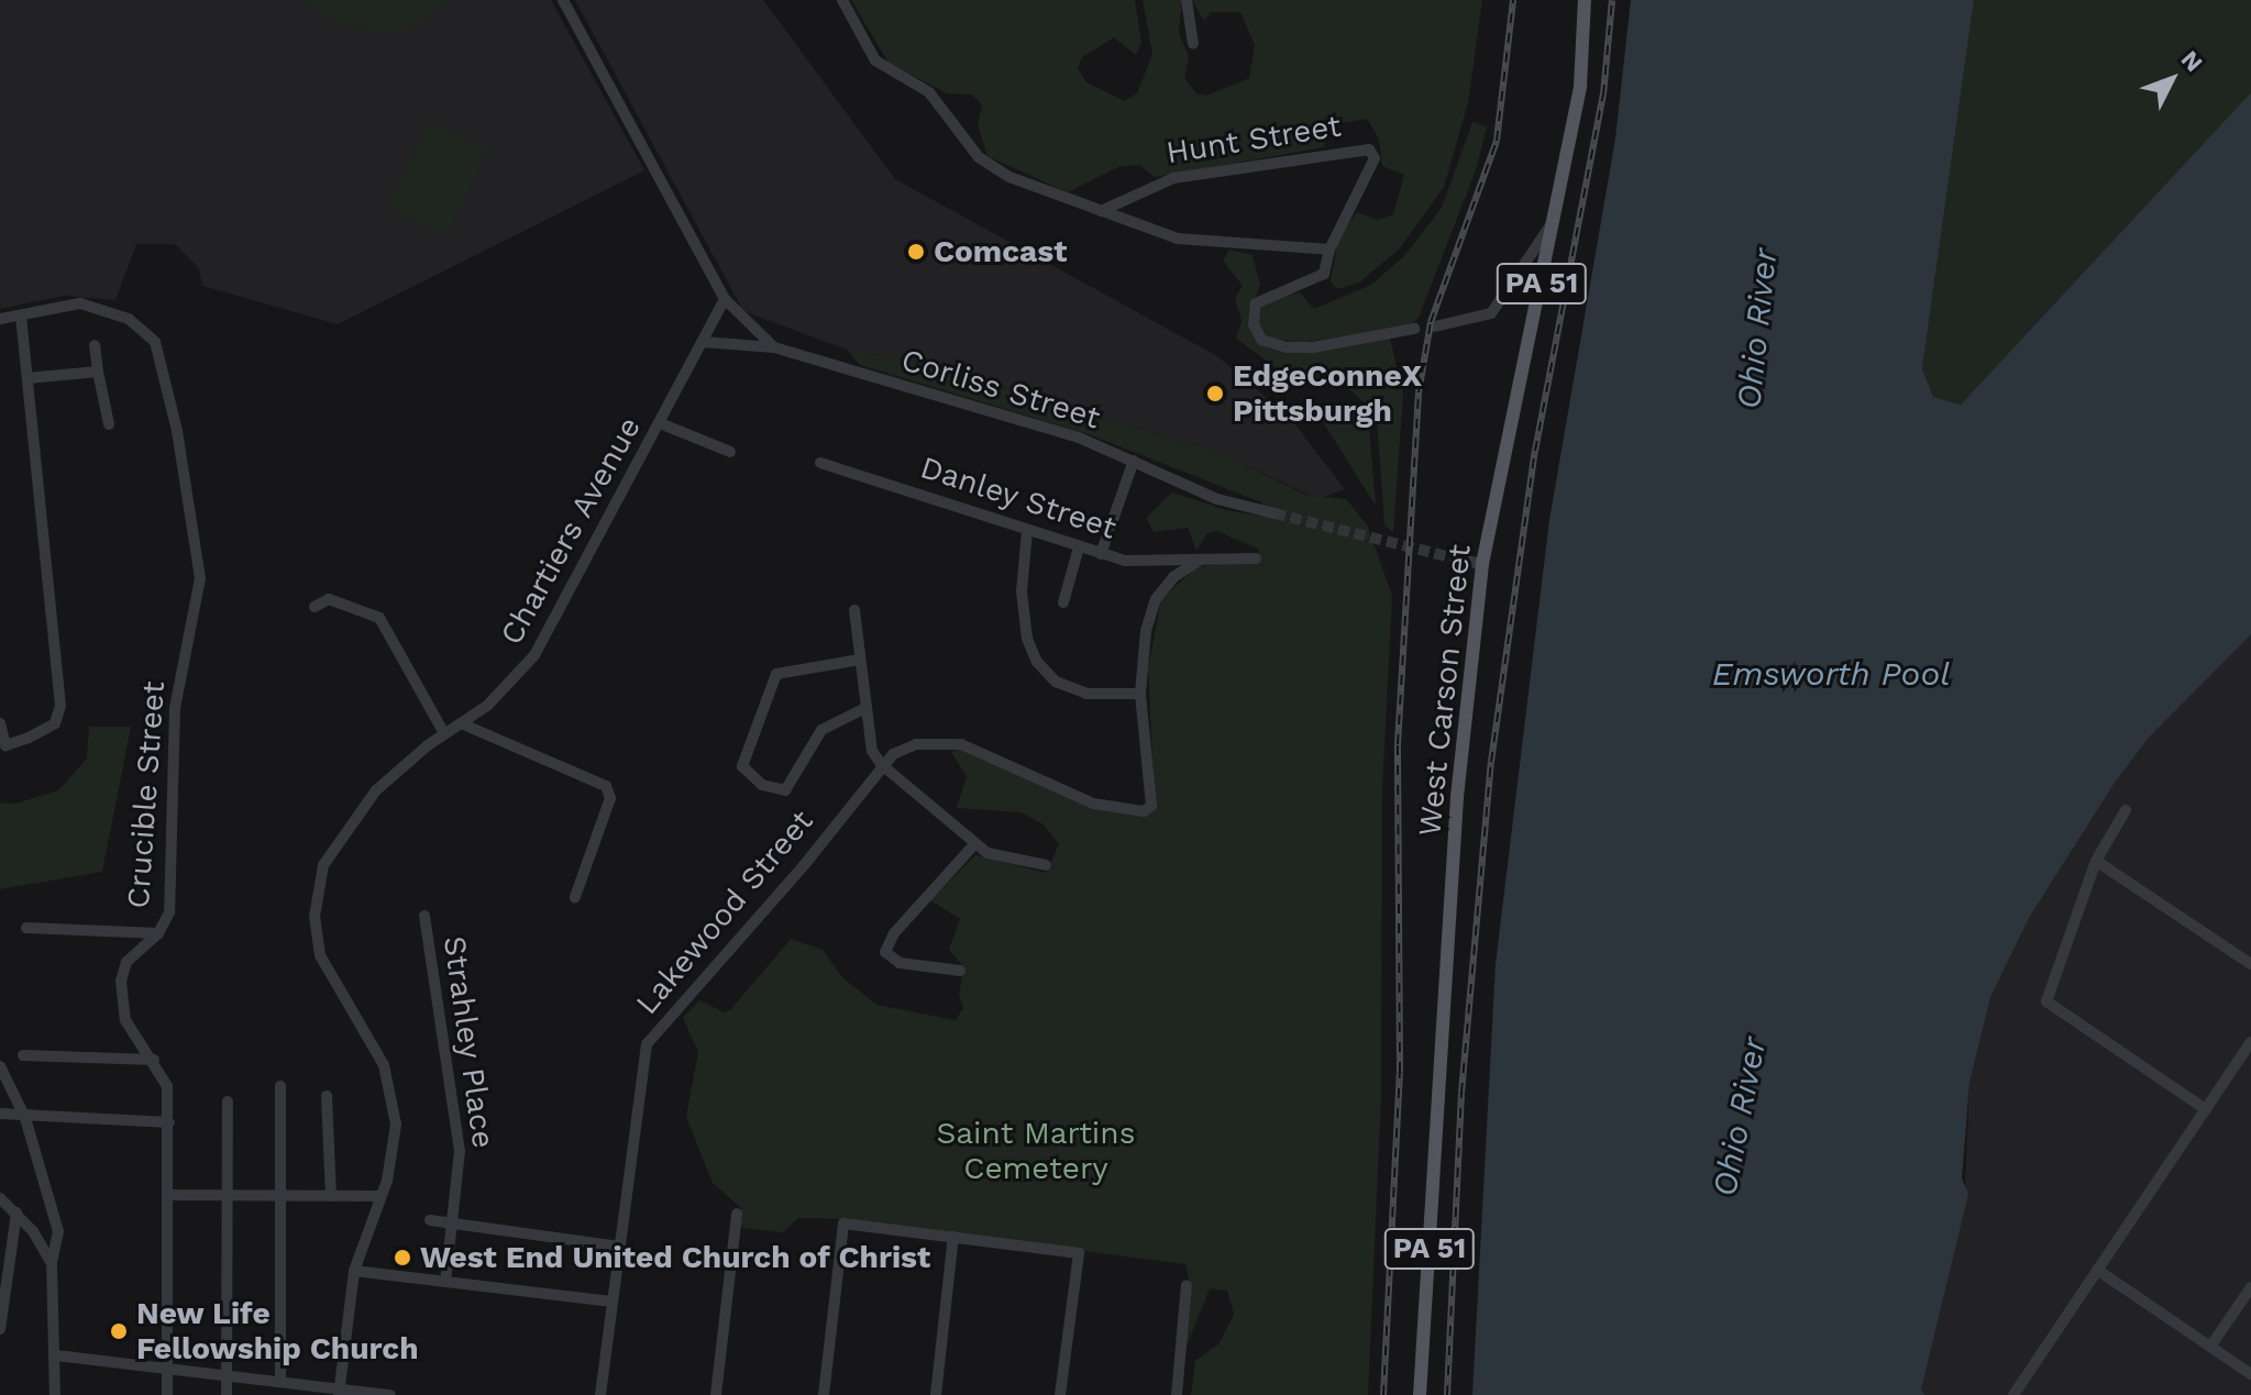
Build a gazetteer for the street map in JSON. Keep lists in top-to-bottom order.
{
  "streets": {
    "main road": ["PA 51", "West Carson Street"],
    "street": [
      "Hunt Street",
      "Corliss Street",
      "Danley Street",
      "Chartiers Avenue",
      "Crucible Street",
      "Lakewood Street",
      "Strahley Place"
    ]
  },
  "crossings": [
    ["Corliss Street", "Chartiers Avenue"]
  ],
  "water": ["Ohio River", "Emsworth Pool"],
  "parks": ["Saint Martins Cemetery"],
  "places": [
    "Comcast",
    "EdgeConneX Pittsburgh",
    "West End United Church of Christ",
    "New Life Fellowship Church"
  ],
  "north": "top right"
}
